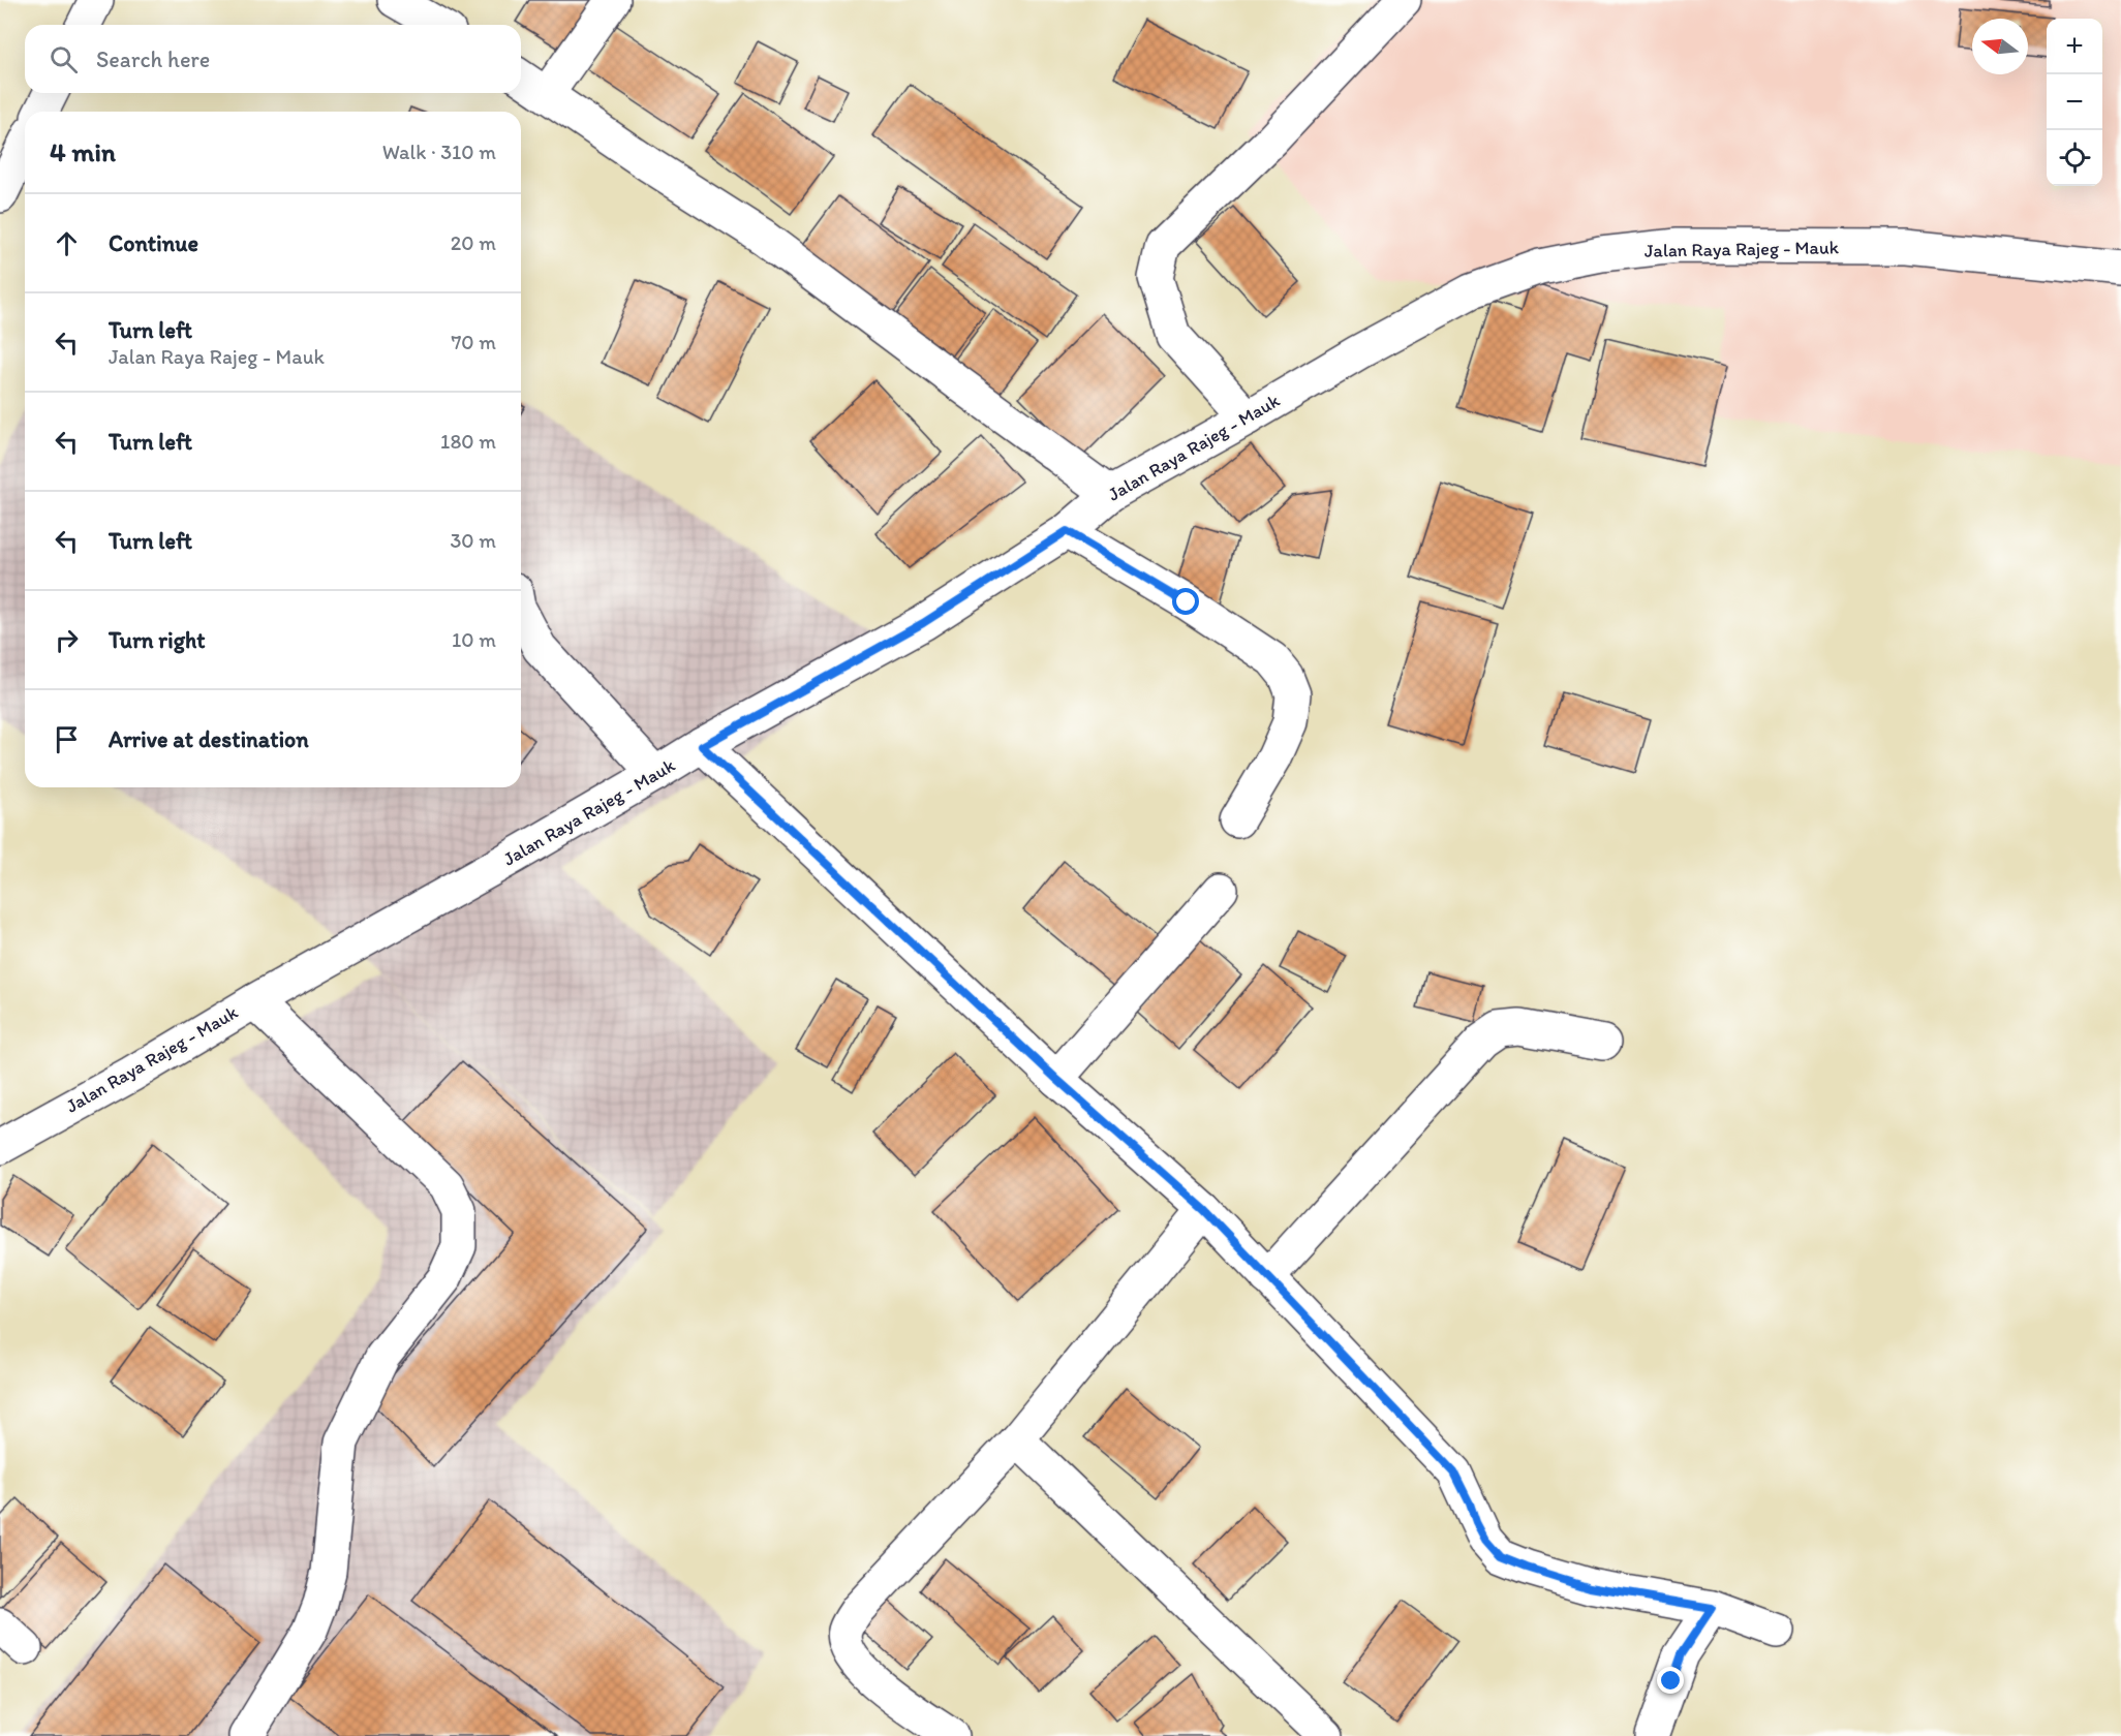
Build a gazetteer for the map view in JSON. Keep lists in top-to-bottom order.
{
  "streets": {
    "street": ["Jalan Raya Rajeg - Mauk"]
  },
  "north": "left",
  "page": {
    "map_buttons": ["+", "−"],
    "search": "Search here",
    "heading": ["4 min", "Walk · 310 m"],
    "list": [
      ["Continue", "20 m"],
      ["Turn left", "Jalan Raya Rajeg - Mauk", "70 m"],
      ["Turn left", "180 m"],
      ["Turn left", "30 m"],
      ["Turn right", "10 m"],
      "Arrive at destination"
    ]
  }
}
